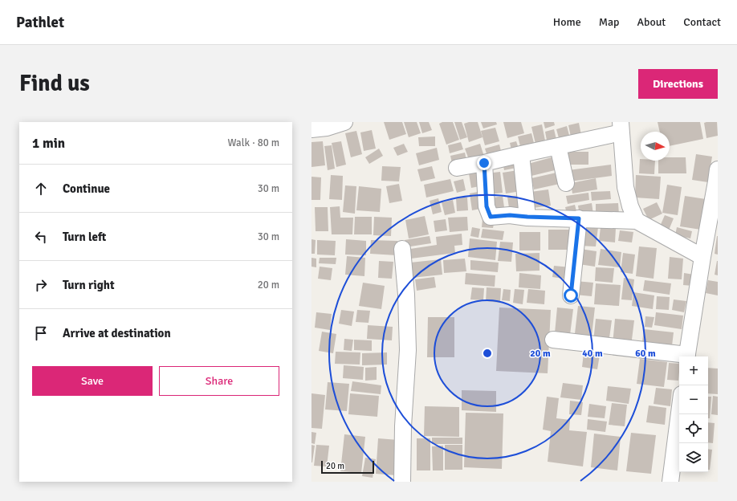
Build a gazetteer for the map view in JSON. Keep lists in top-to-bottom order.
{
  "scale_bar": "20 m",
  "north": "right",
  "page": {
    "header": "Pathlet",
    "nav": [
      "Home",
      "Map",
      "About",
      "Contact"
    ],
    "buttons": [
      "Directions",
      ["Save", "Share"]
    ],
    "title": "Find us",
    "heading": ["1 min", "Walk · 80 m"],
    "list": [
      ["Continue", "30 m"],
      ["Turn left", "30 m"],
      ["Turn right", "20 m"],
      "Arrive at destination"
    ],
    "map_buttons": ["+", "−"],
    "scale": "20 m"
  },
  "rings": ["20 m", "40 m", "60 m"]
}
